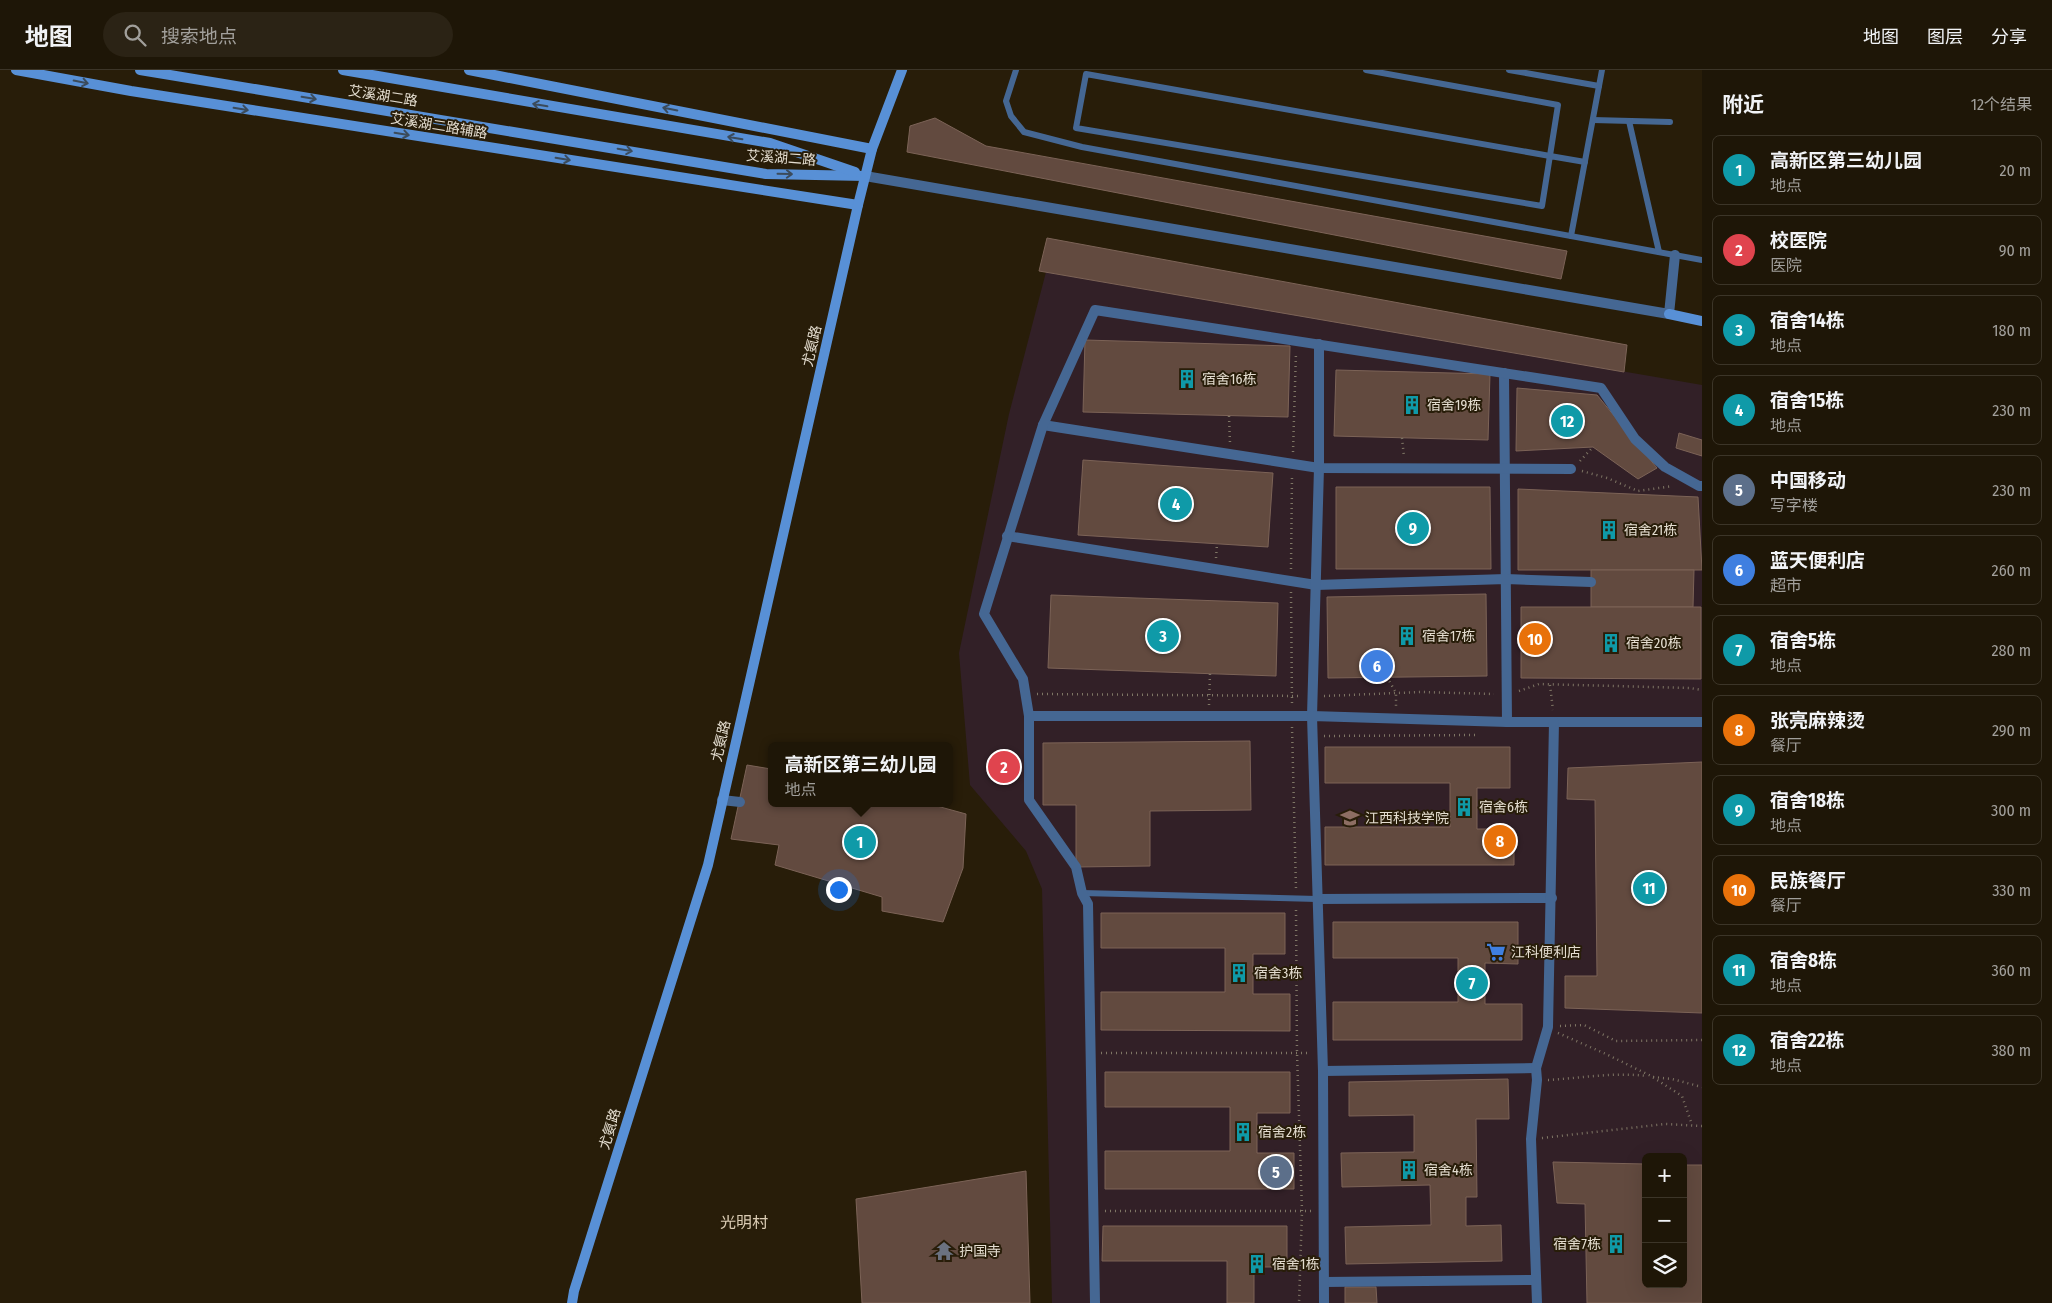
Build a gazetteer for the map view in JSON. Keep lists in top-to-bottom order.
{
  "streets": {
    "main road": ["艾溪湖二路", "艾溪湖二路辅路", "尤氨路"]
  },
  "crossings": [
    ["艾溪湖二路", "尤氨路"],
    ["艾溪湖二路辅路", "尤氨路"]
  ],
  "districts": ["光明村"],
  "places": {
    "building": [
      "宿舍16栋",
      "宿舍19栋",
      "宿舍21栋",
      "宿舍17栋",
      "宿舍20栋",
      "宿舍6栋",
      "宿舍3栋",
      "宿舍2栋",
      "宿舍4栋",
      "宿舍7栋",
      "宿舍1栋"
    ],
    "school or university": ["江西科技学院"],
    "supermarket": ["江科便利店"],
    "temple": ["护国寺"]
  },
  "page": {
    "header": "地图",
    "search": "搜索地点",
    "nav": ["地图", "图层", "分享"],
    "heading": ["附近", "12个结果"],
    "list": [
      {
        "mark": "1",
        "name": "高新区第三幼儿园",
        "note": "地点",
        "value": "20 m"
      },
      {
        "mark": "2",
        "name": "校医院",
        "note": "医院",
        "value": "90 m"
      },
      {
        "mark": "3",
        "name": "宿舍14栋",
        "note": "地点",
        "value": "180 m"
      },
      {
        "mark": "4",
        "name": "宿舍15栋",
        "note": "地点",
        "value": "230 m"
      },
      {
        "mark": "5",
        "name": "中国移动",
        "note": "写字楼",
        "value": "230 m"
      },
      {
        "mark": "6",
        "name": "蓝天便利店",
        "note": "超市",
        "value": "260 m"
      },
      {
        "mark": "7",
        "name": "宿舍5栋",
        "note": "地点",
        "value": "280 m"
      },
      {
        "mark": "8",
        "name": "张亮麻辣烫",
        "note": "餐厅",
        "value": "290 m"
      },
      {
        "mark": "9",
        "name": "宿舍18栋",
        "note": "地点",
        "value": "300 m"
      },
      {
        "mark": "10",
        "name": "民族餐厅",
        "note": "餐厅",
        "value": "330 m"
      },
      {
        "mark": "11",
        "name": "宿舍8栋",
        "note": "地点",
        "value": "360 m"
      },
      {
        "mark": "12",
        "name": "宿舍22栋",
        "note": "地点",
        "value": "380 m"
      }
    ],
    "pins": [
      "12",
      "4",
      "9",
      "3",
      "10",
      "6",
      "2",
      "8",
      "1",
      "11",
      "7",
      "5"
    ],
    "popup": ["高新区第三幼儿园", "地点"],
    "map_buttons": ["+", "−"]
  }
}
